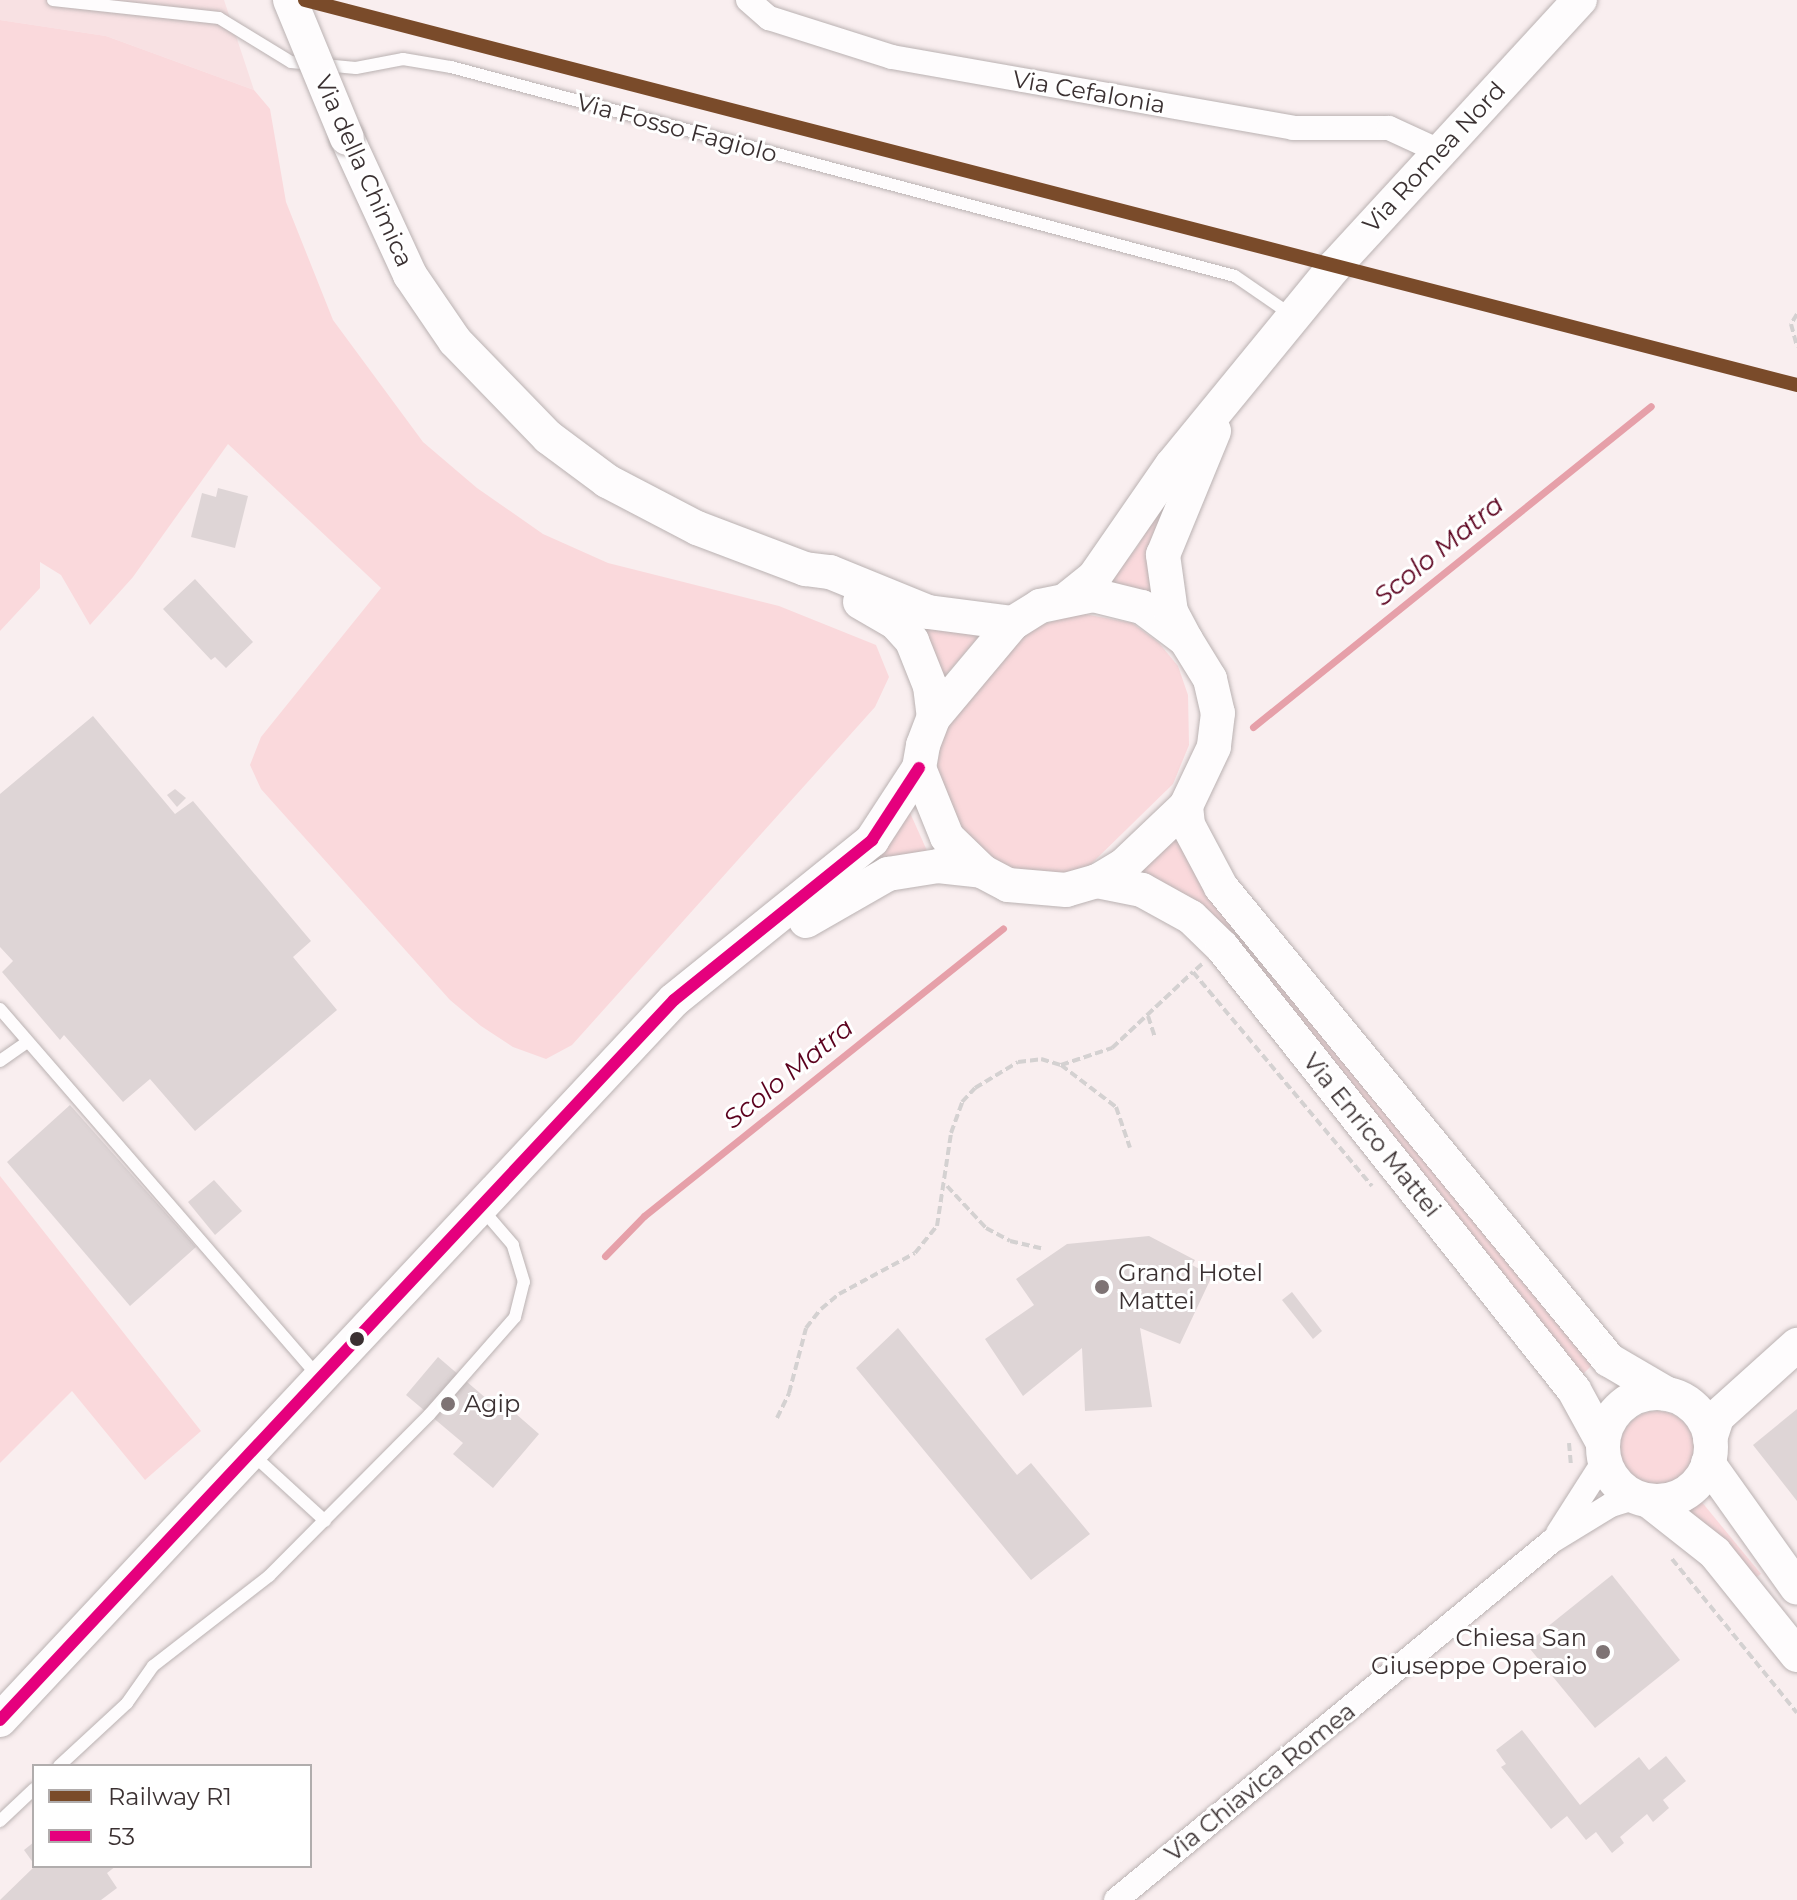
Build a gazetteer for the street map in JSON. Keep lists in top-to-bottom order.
{
  "streets": {
    "main road": ["Via Romea Nord", "Via della Chimica", "Via Enrico Mattei"],
    "street": ["Via Cefalonia", "Via Chiavica Romea"],
    "lane": ["Via Fosso Fagiolo"]
  },
  "crossings": [
    ["Via Cefalonia", "Via Romea Nord"],
    ["Via Fosso Fagiolo", "Via Romea Nord"],
    ["Via Enrico Mattei", "Via Chiavica Romea"]
  ],
  "water": ["Scolo Matra"],
  "places": ["Grand Hotel Mattei", "Agip", "Chiesa San Giuseppe Operaio"],
  "lines": ["rail line R1", "transit line 53"],
  "legend": ["Railway R1", "53"]
}
